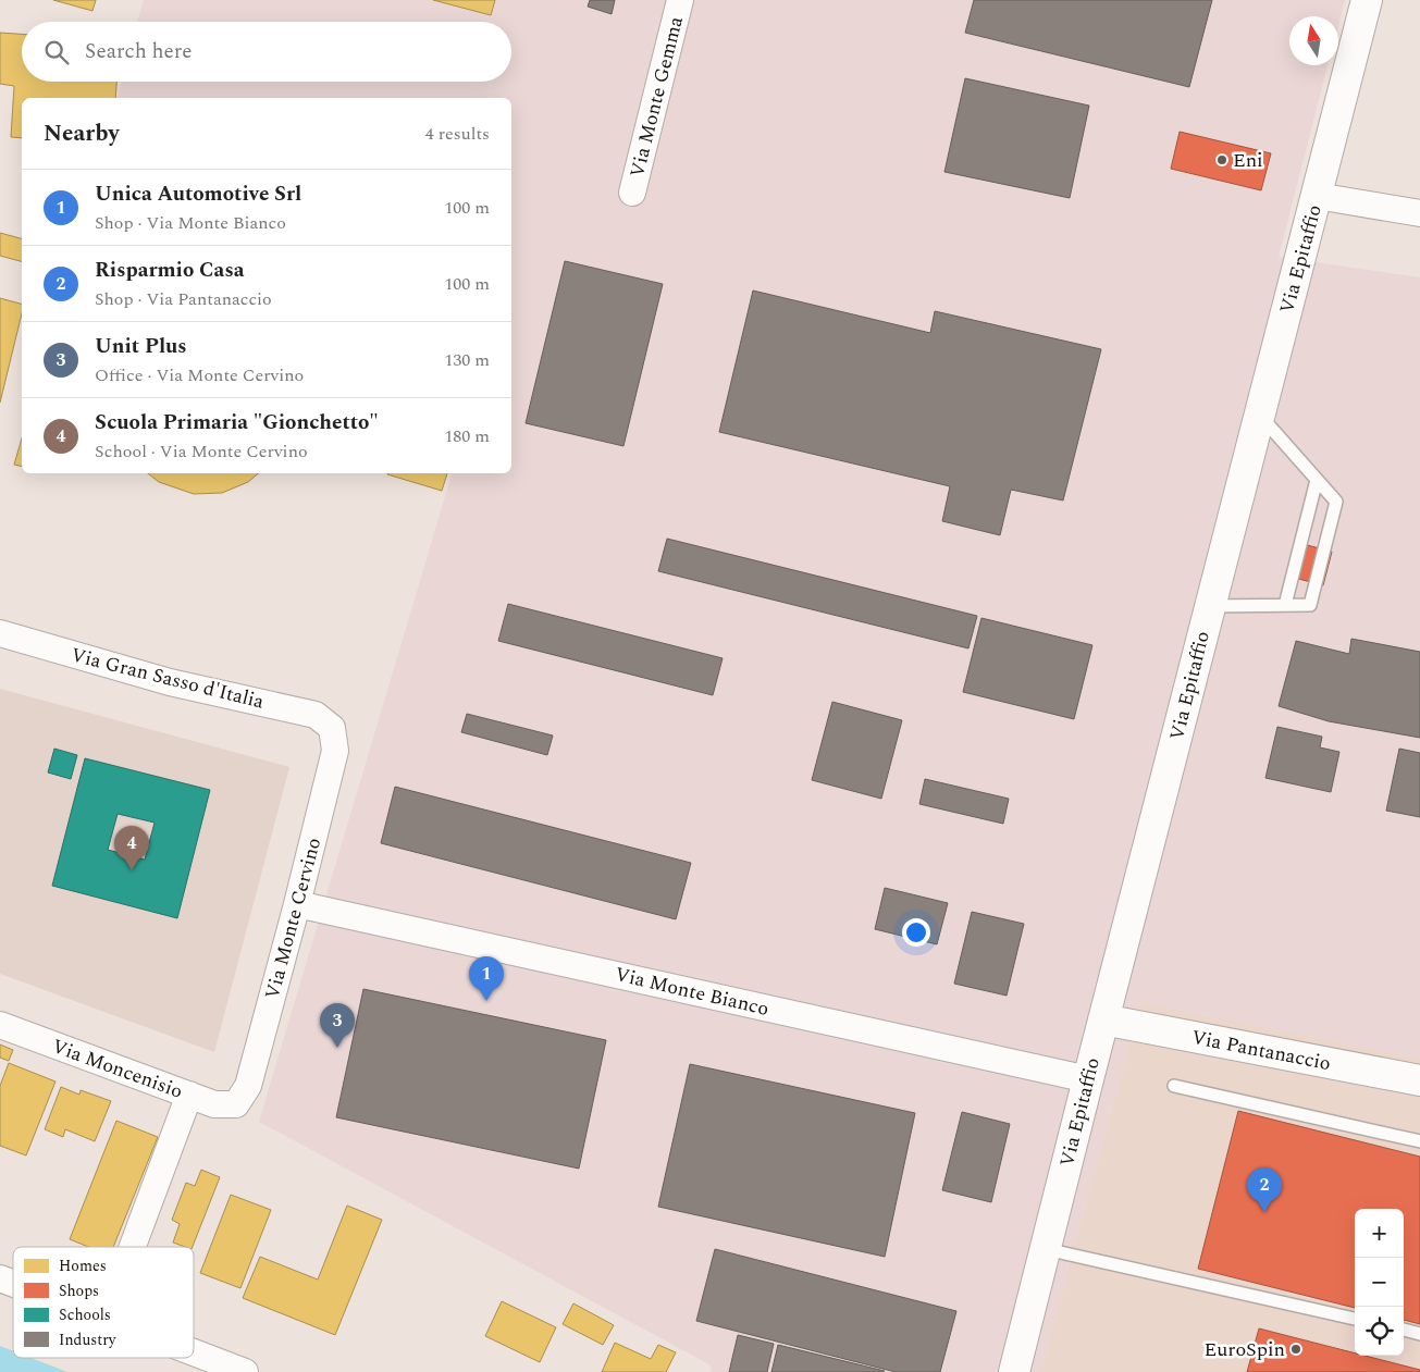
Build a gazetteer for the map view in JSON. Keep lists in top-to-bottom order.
{
  "streets": {
    "main road": ["Via Epitaffio", "Via Pantanaccio"],
    "street": [
      "Via Monte Gemma",
      "Via Gran Sasso d'Italia",
      "Via Monte Cervino",
      "Via Monte Bianco",
      "Via Moncenisio"
    ]
  },
  "crossings": [
    ["Via Epitaffio", "Via Monte Bianco"],
    ["Via Epitaffio", "Via Pantanaccio"],
    ["Via Gran Sasso d'Italia", "Via Monte Cervino"],
    ["Via Monte Cervino", "Via Monte Bianco"],
    ["Via Monte Cervino", "Via Moncenisio"]
  ],
  "places": ["Eni", "EuroSpin"],
  "legend": [
    "Homes",
    "Shops",
    "Schools",
    "Industry"
  ],
  "north": "top",
  "page": {
    "search": "Search here",
    "heading": ["Nearby", "4 results"],
    "list": [
      {
        "mark": "1",
        "name": "Unica Automotive Srl",
        "note": "Shop · Via Monte Bianco",
        "value": "100 m"
      },
      {
        "mark": "2",
        "name": "Risparmio Casa",
        "note": "Shop · Via Pantanaccio",
        "value": "100 m"
      },
      {
        "mark": "3",
        "name": "Unit Plus",
        "note": "Office · Via Monte Cervino",
        "value": "130 m"
      },
      {
        "mark": "4",
        "name": "Scuola Primaria \"Gionchetto\"",
        "note": "School · Via Monte Cervino",
        "value": "180 m"
      }
    ],
    "pins": [
      "4",
      "1",
      "3",
      "2"
    ],
    "map_buttons": ["+", "−"]
  }
}
